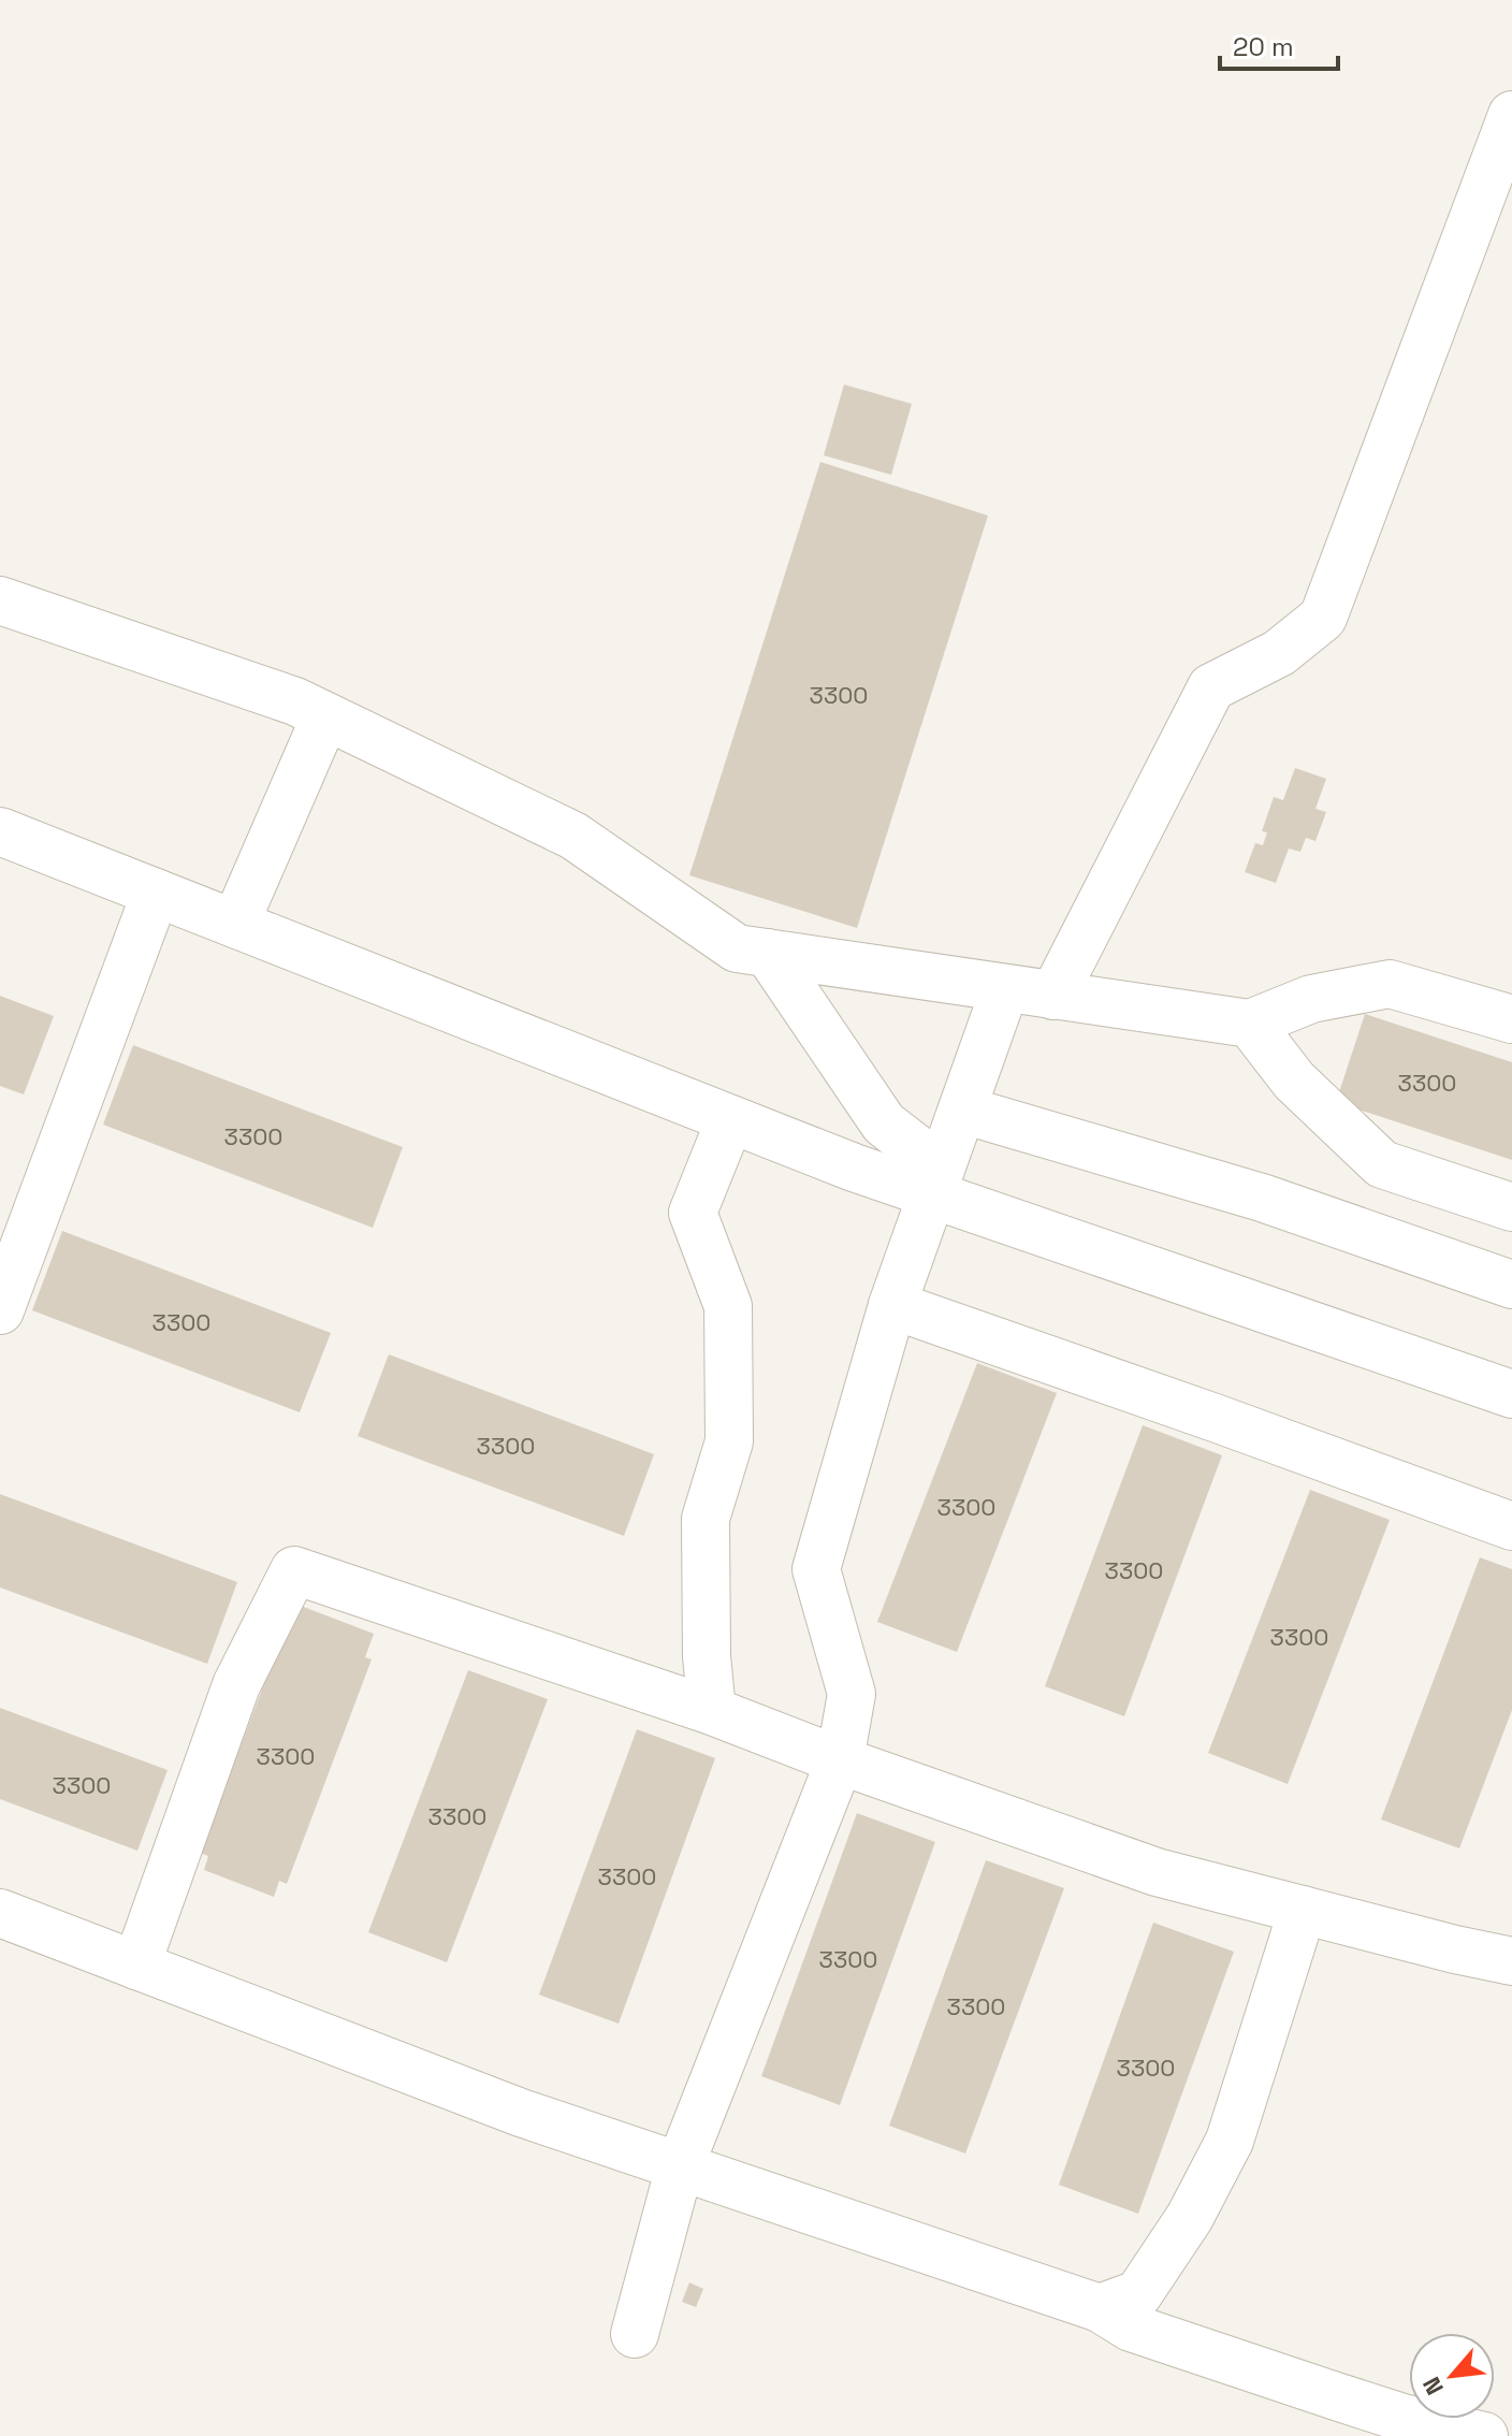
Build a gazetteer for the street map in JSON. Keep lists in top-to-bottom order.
{
  "house_numbers": [
    "3300",
    "3300",
    "3300",
    "3300",
    "3300",
    "3300",
    "3300",
    "3300",
    "3300",
    "3300",
    "3300",
    "3300",
    "3300",
    "3300",
    "3300"
  ],
  "scale_bar": "20 m",
  "north": "bottom left"
}
